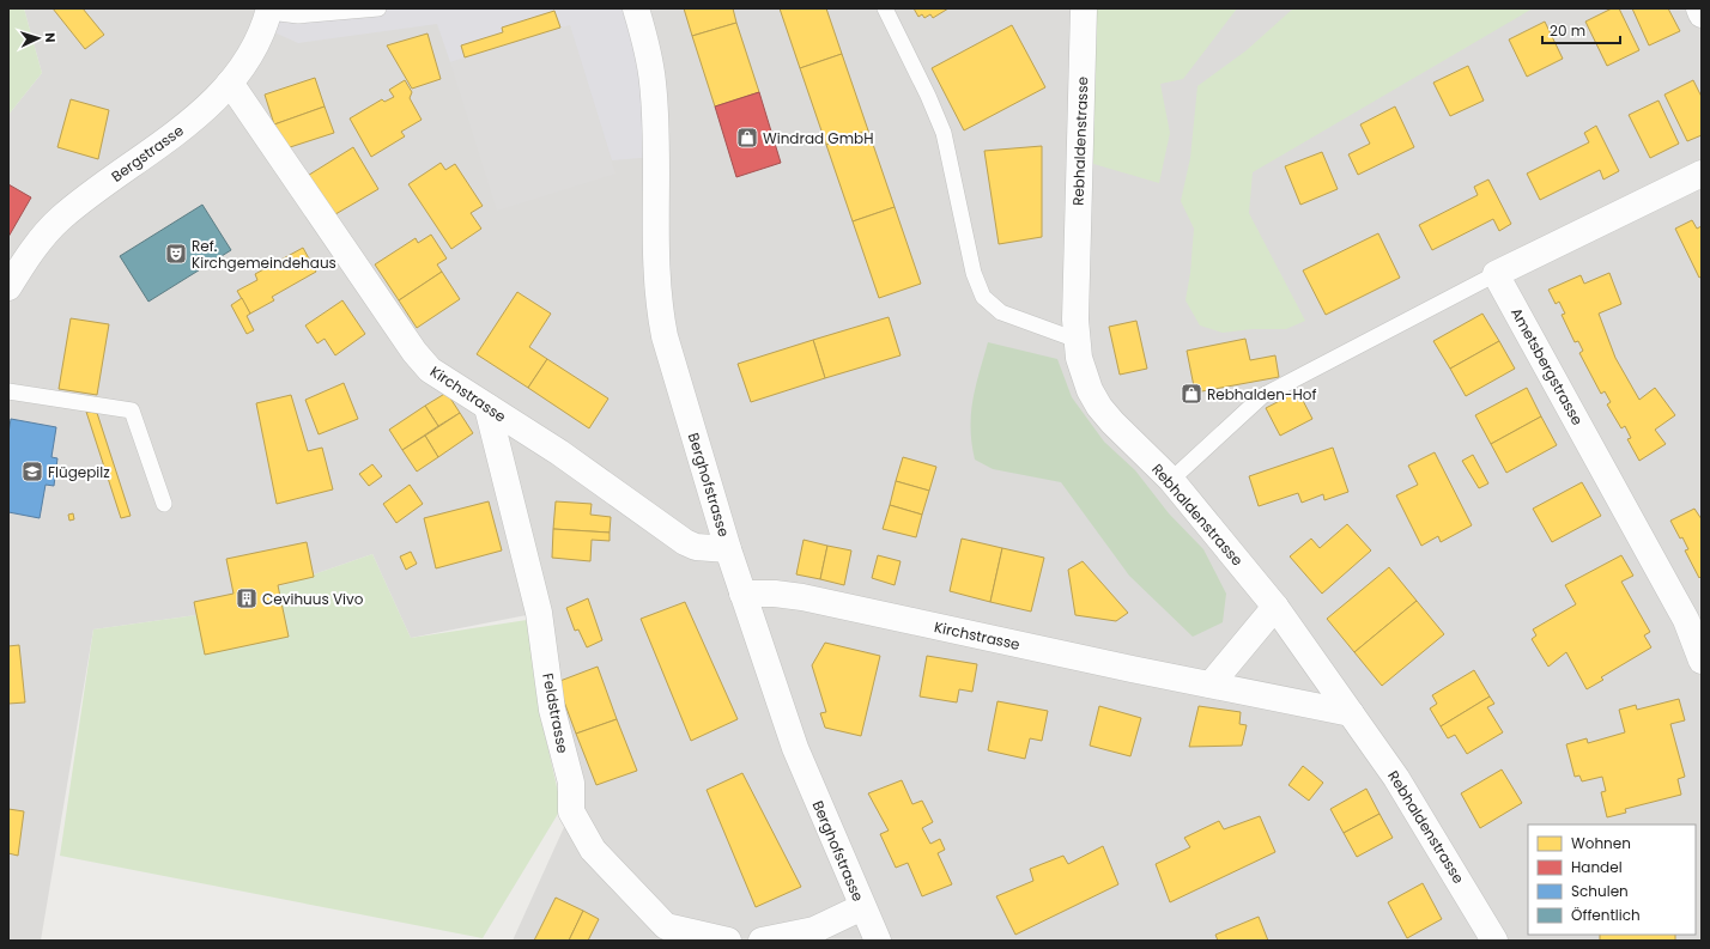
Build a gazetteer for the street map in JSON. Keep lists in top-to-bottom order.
{
  "streets": {
    "street": [
      "Rebhaldenstrasse",
      "Bergstrasse",
      "Ametsbergstrasse",
      "Kirchstrasse",
      "Berghofstrasse",
      "Feldstrasse"
    ]
  },
  "crossings": [
    ["Rebhaldenstrasse", "Kirchstrasse"],
    ["Bergstrasse", "Kirchstrasse"],
    ["Kirchstrasse", "Berghofstrasse"],
    ["Kirchstrasse", "Feldstrasse"]
  ],
  "places": {
    "shop": ["Windrad GmbH", "Rebhalden-Hof"],
    "theatre": ["Ref. Kirchgemeindehaus"],
    "school or university": ["Flügepilz"],
    "building": ["Cevihuus Vivo"]
  },
  "legend": [
    "Wohnen",
    "Handel",
    "Schulen",
    "Öffentlich"
  ],
  "scale_bar": "20 m",
  "north": "right"
}
